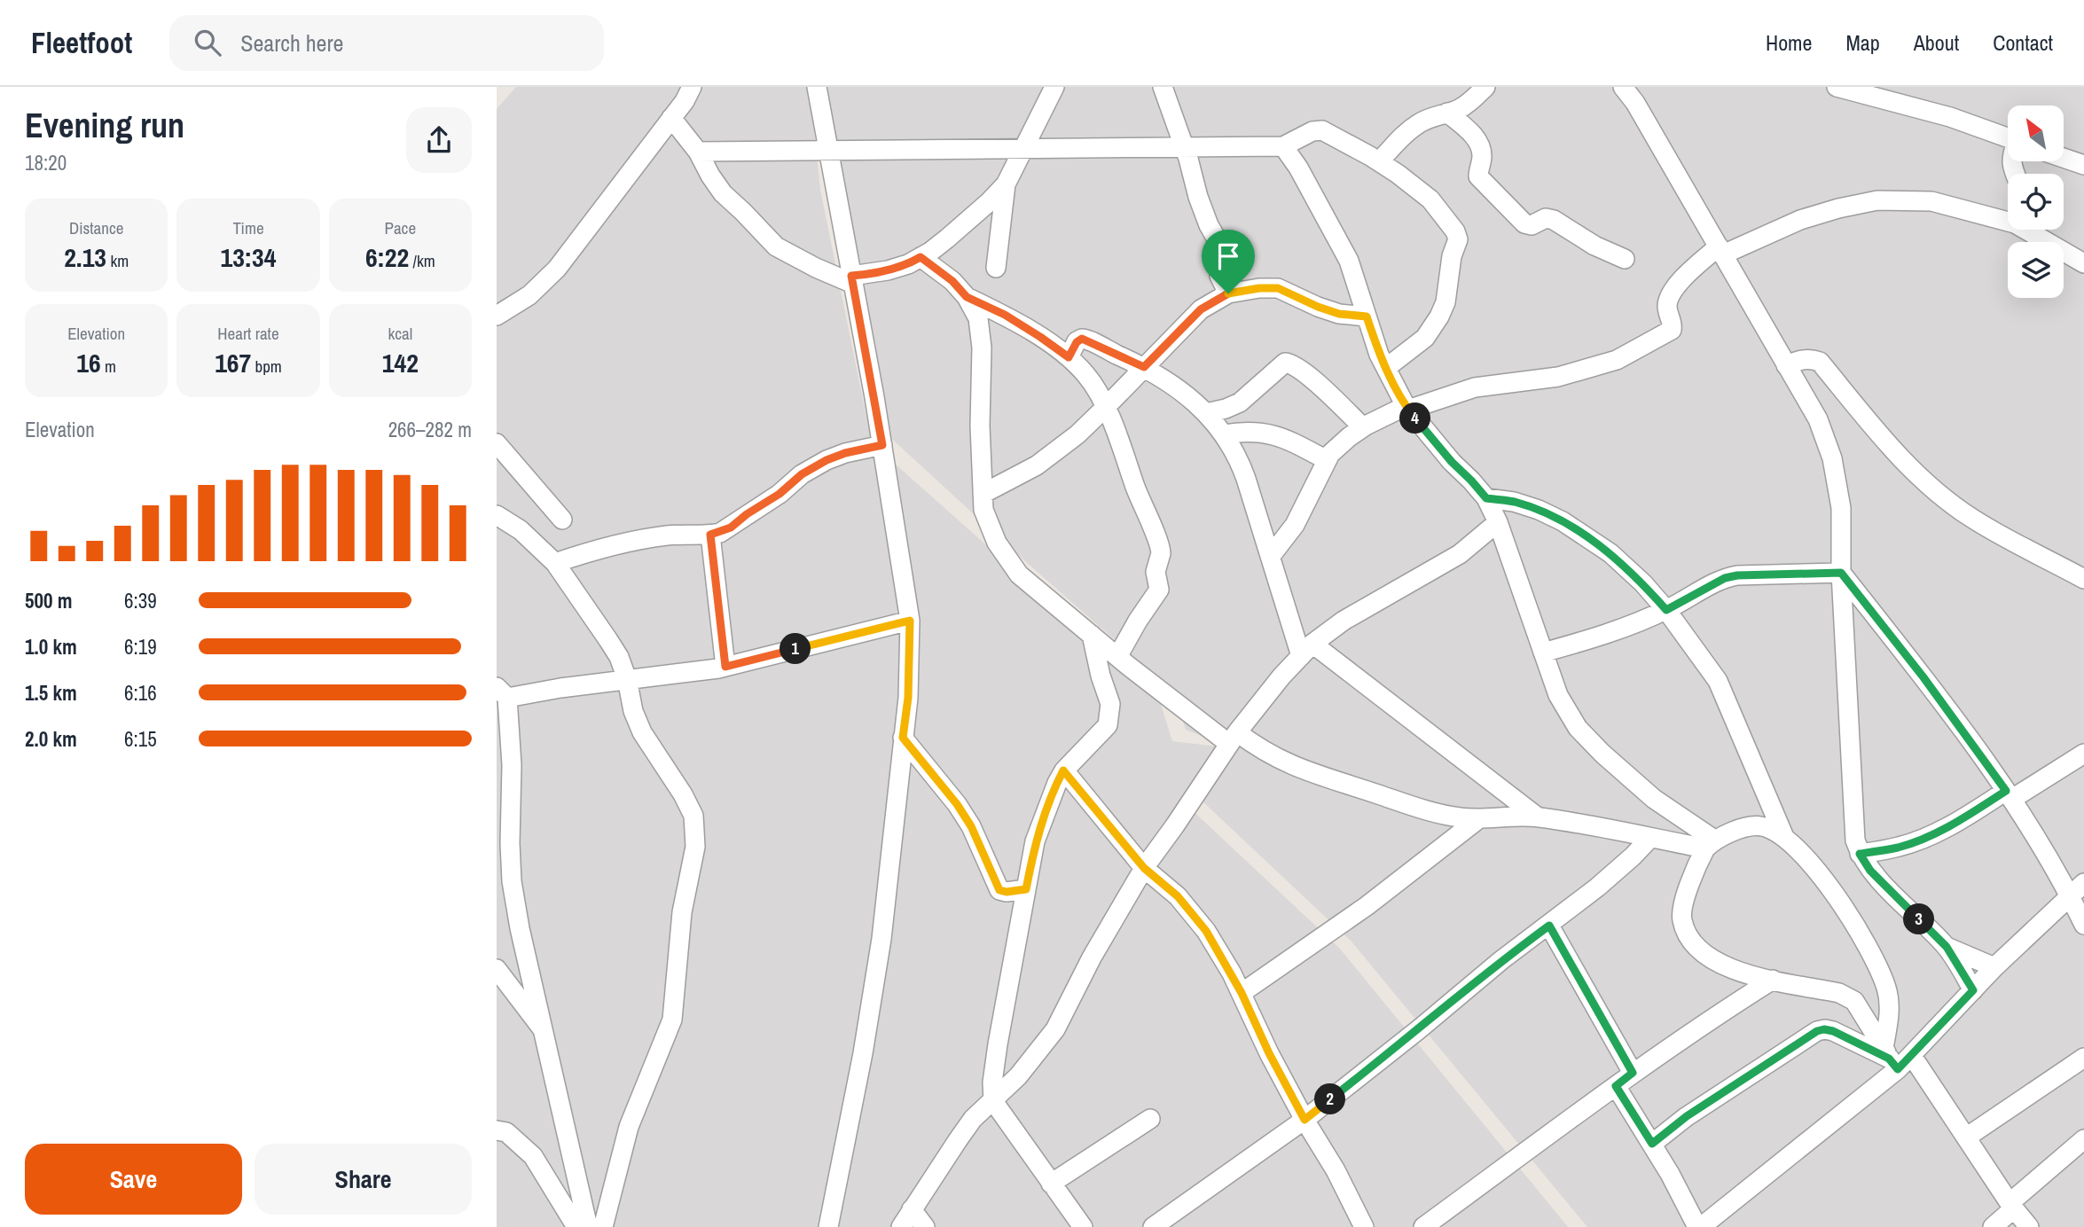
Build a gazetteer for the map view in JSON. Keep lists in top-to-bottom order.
{
  "north": "top left",
  "page": {
    "header": "Fleetfoot",
    "search": "Search here",
    "nav": [
      "Home",
      "Map",
      "About",
      "Contact"
    ],
    "heading": ["Evening run", "18:20"],
    "stats": [
      ["Distance", "2.13 km"],
      ["Time", "13:34"],
      ["Pace", "6:22 /km"],
      ["Elevation", "16 m"],
      ["Heart rate", "167 bpm"],
      ["kcal", "142"]
    ],
    "pins": [
      "4",
      "1",
      "3",
      "2"
    ],
    "chart": ["Elevation", "266–282 m"],
    "list": [
      {
        "name": "500 m",
        "note": "6:39"
      },
      {
        "name": "1.0 km",
        "note": "6:19"
      },
      {
        "name": "1.5 km",
        "note": "6:16"
      },
      {
        "name": "2.0 km",
        "note": "6:15"
      }
    ],
    "buttons": ["Save", "Share"]
  }
}
